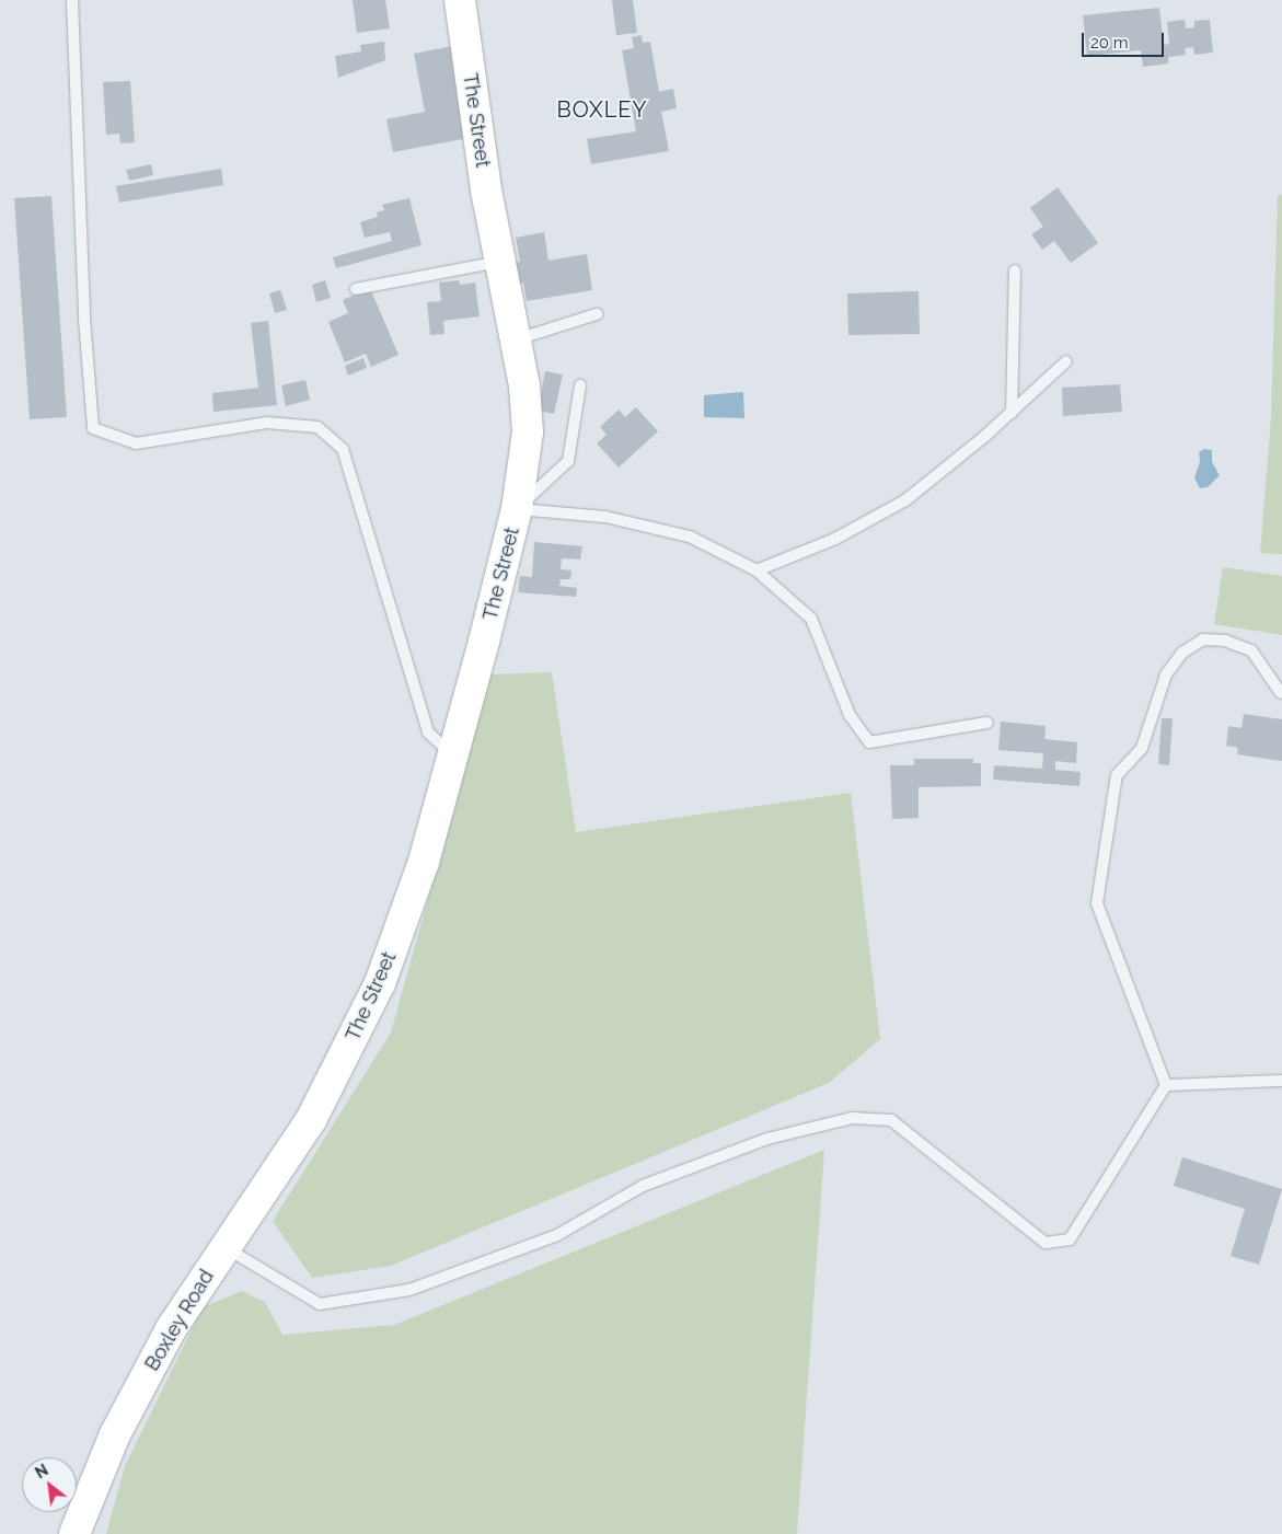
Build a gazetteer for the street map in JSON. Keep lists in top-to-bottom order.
{
  "streets": {
    "street": ["The Street", "Boxley Road"]
  },
  "crossings": [
    ["The Street", "Boxley Road"]
  ],
  "districts": ["BOXLEY"],
  "scale_bar": "20 m",
  "north": "top left"
}
